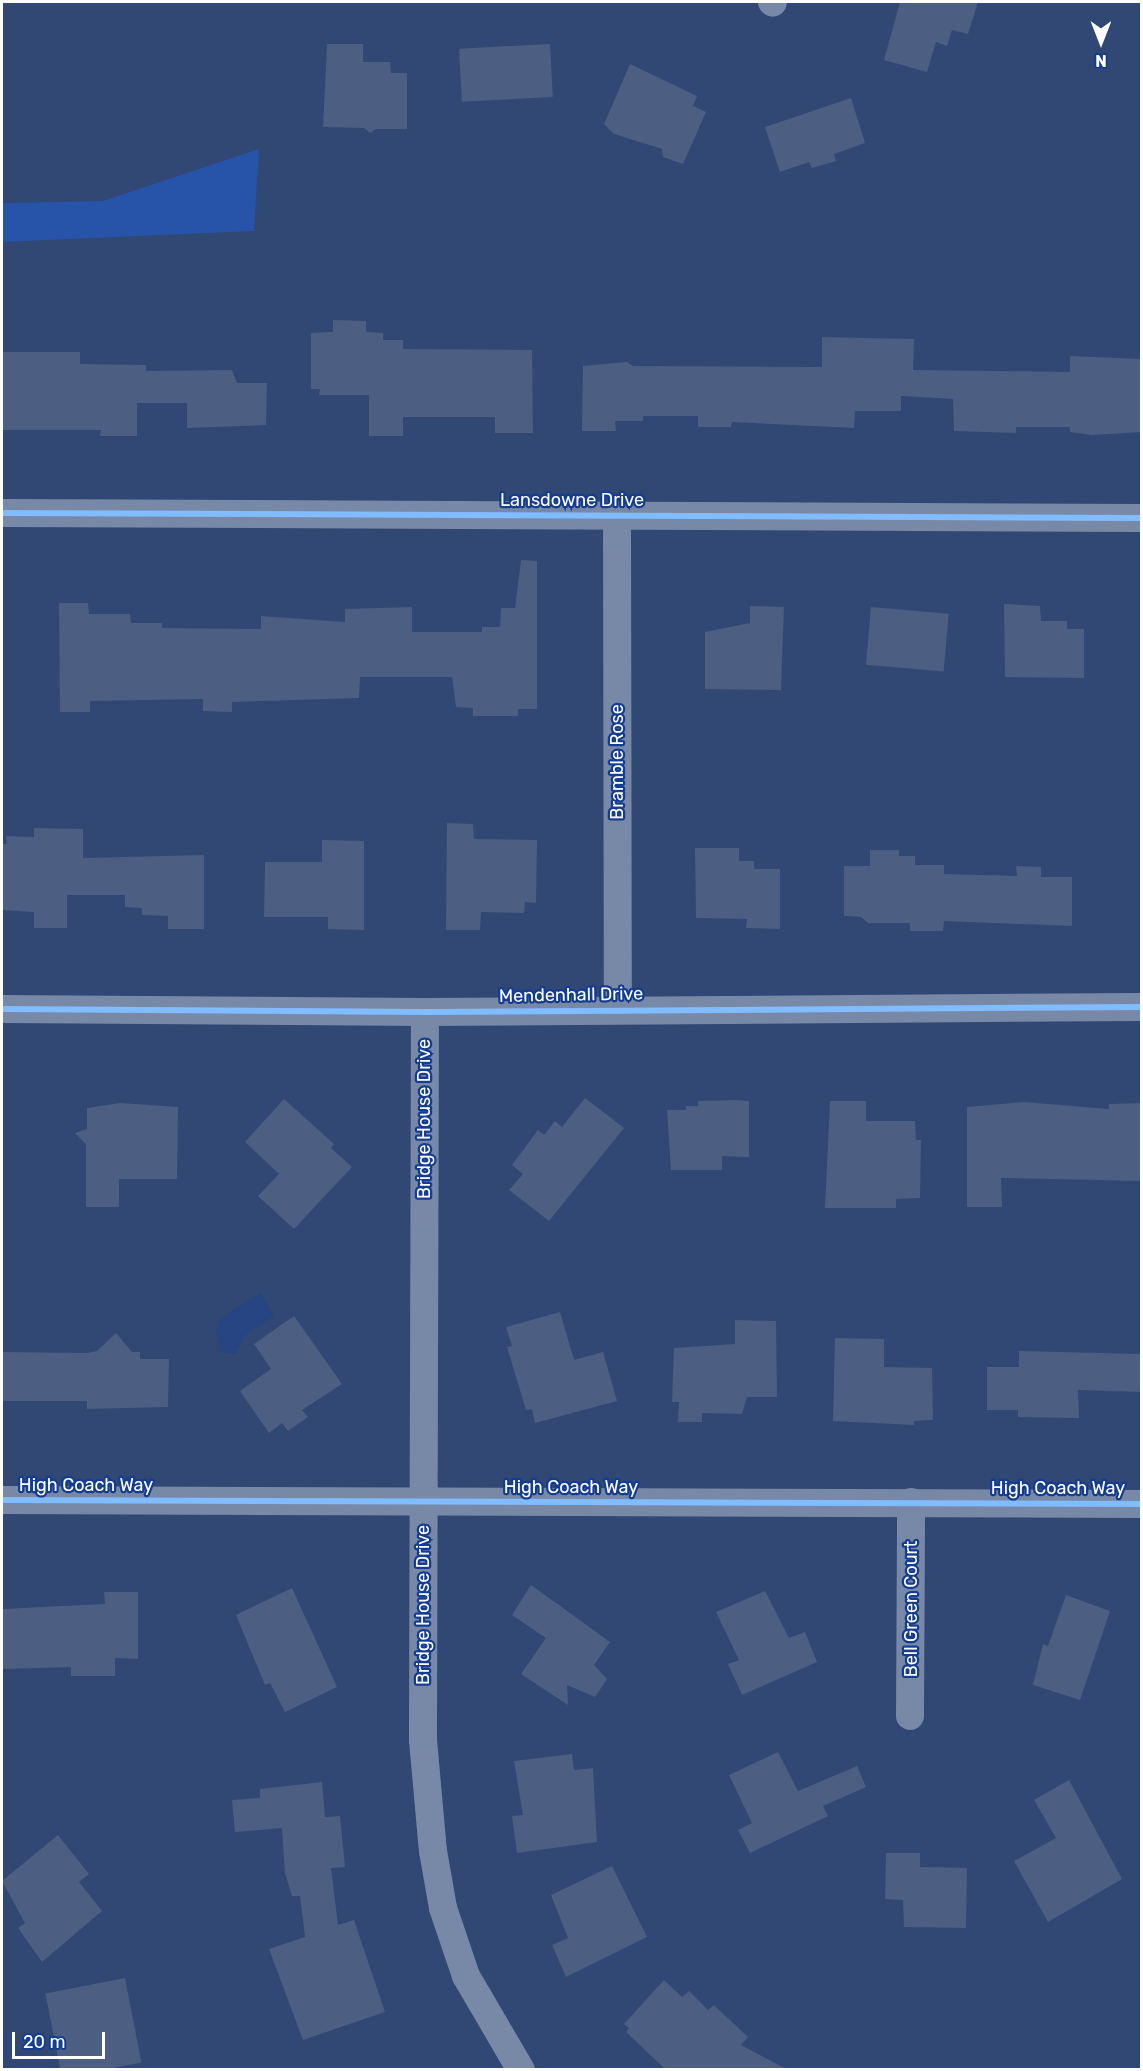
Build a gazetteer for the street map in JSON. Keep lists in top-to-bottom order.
{
  "streets": {
    "street": [
      "Lansdowne Drive",
      "Bramble Rose",
      "Mendenhall Drive",
      "Bridge House Drive",
      "High Coach Way",
      "Bell Green Court"
    ]
  },
  "crossings": [
    ["Lansdowne Drive", "Bramble Rose"],
    ["Bramble Rose", "Mendenhall Drive"],
    ["Mendenhall Drive", "Bridge House Drive"],
    ["Bridge House Drive", "High Coach Way"],
    ["High Coach Way", "Bell Green Court"]
  ],
  "scale_bar": "20 m",
  "north": "bottom"
}
